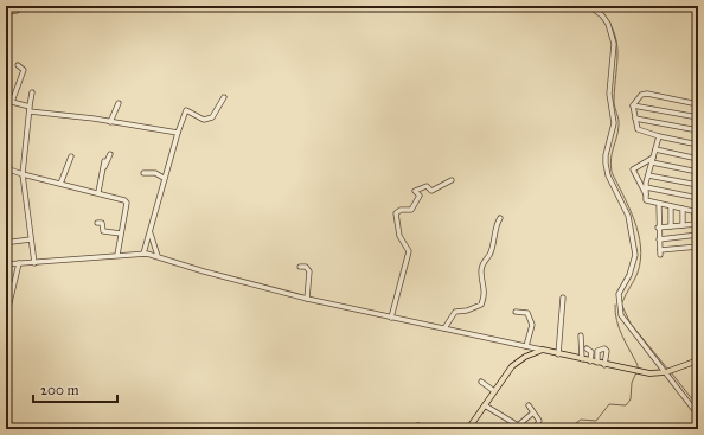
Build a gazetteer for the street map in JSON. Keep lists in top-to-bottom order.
{
  "scale_bar": "200 m"
}
